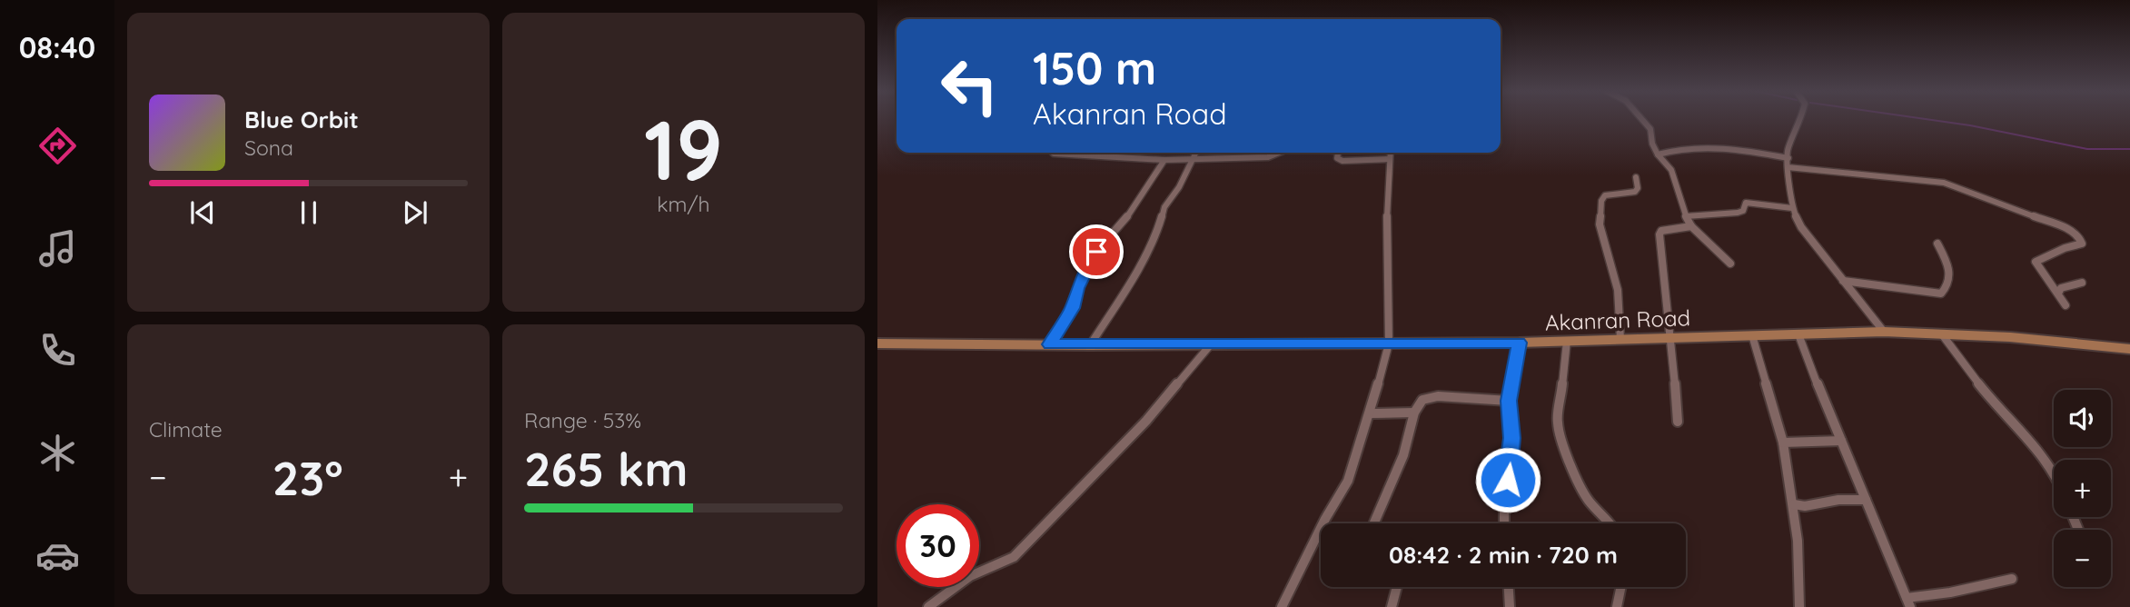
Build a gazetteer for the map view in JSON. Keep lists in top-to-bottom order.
{
  "streets": {
    "main road": ["Akanran Road"]
  },
  "page": {
    "tabs": "08:40",
    "tile": [
      ["19", "km/h"],
      "Climate",
      ["Range · 53%", "265 km"]
    ],
    "turn": ["150 m", "Akanran Road"],
    "song": ["Blue Orbit", "Sona"],
    "map_buttons": ["+", "−"],
    "heat": ["−", "23°", "+"],
    "limit": "30",
    "trip": "08:42 · 2 min · 720 m"
  }
}
